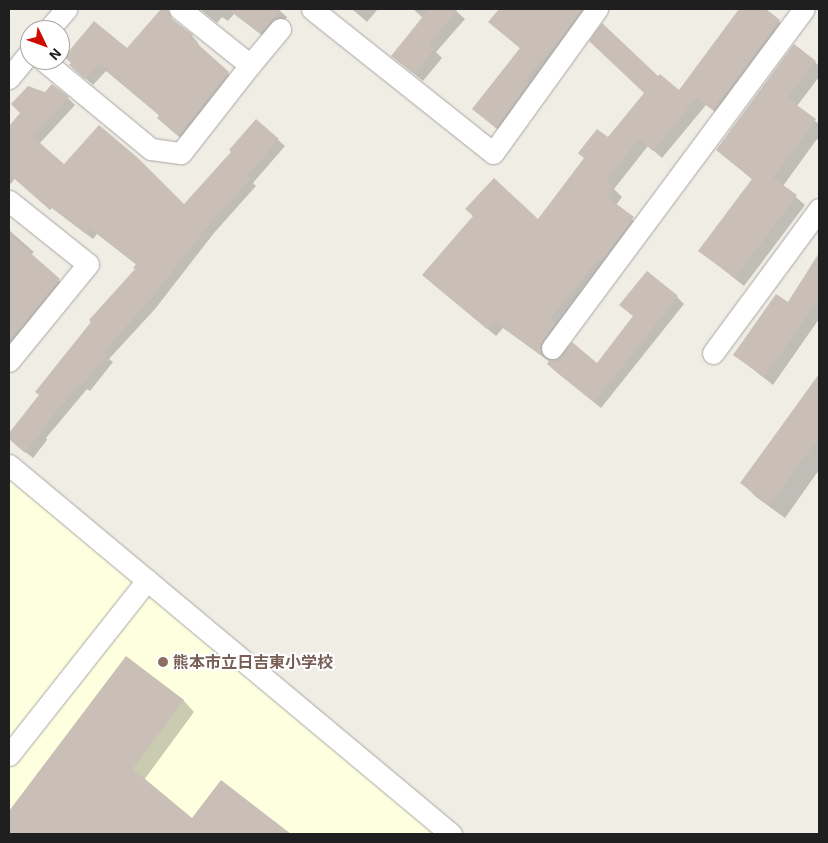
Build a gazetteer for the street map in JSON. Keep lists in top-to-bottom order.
{
  "places": ["熊本市立日吉東小学校"],
  "north": "bottom right"
}
